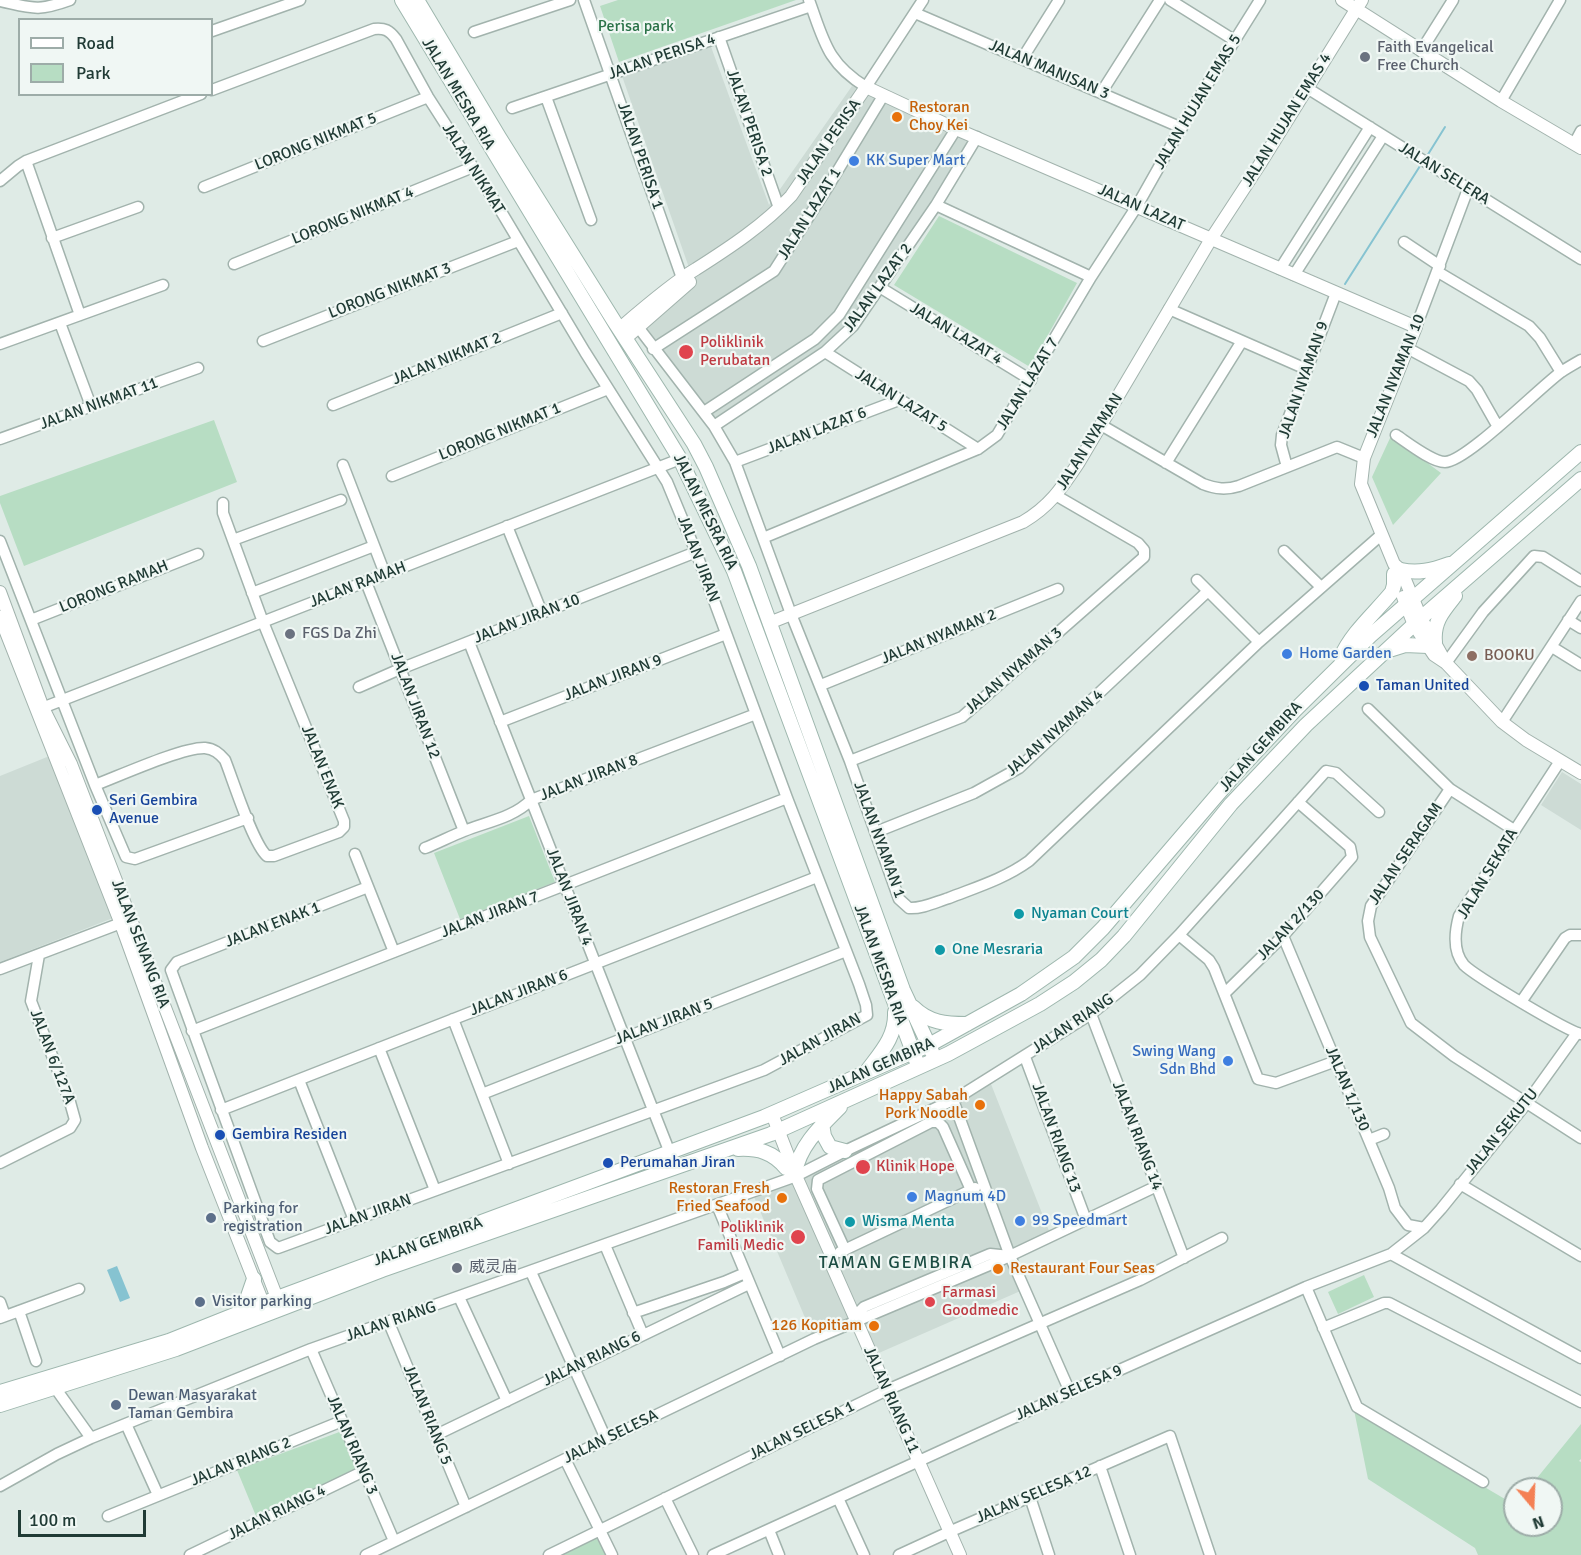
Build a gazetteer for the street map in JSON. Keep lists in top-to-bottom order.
{
  "streets": {
    "main road": ["JALAN MESRA RIA", "JALAN GEMBIRA"],
    "street": [
      "JALAN PERISA 4",
      "JALAN MANISAN 3",
      "JALAN HUJAN EMAS 5",
      "JALAN HUJAN EMAS 4",
      "JALAN PERISA 2",
      "LORONG NIKMAT 5",
      "JALAN PERISA",
      "JALAN PERISA 1",
      "JALAN NIKMAT",
      "JALAN SELERA",
      "JALAN LAZAT",
      "JALAN LAZAT 1",
      "LORONG NIKMAT 4",
      "JALAN LAZAT 2",
      "LORONG NIKMAT 3",
      "JALAN LAZAT 4",
      "JALAN NIKMAT 2",
      "JALAN NYAMAN 10",
      "JALAN NYAMAN 9",
      "JALAN LAZAT 7",
      "JALAN LAZAT 5",
      "JALAN NIKMAT 11",
      "JALAN LAZAT 6",
      "LORONG NIKMAT 1",
      "JALAN NYAMAN",
      "JALAN JIRAN",
      "JALAN RAMAH",
      "LORONG RAMAH",
      "JALAN JIRAN 10",
      "JALAN NYAMAN 2",
      "JALAN NYAMAN 3",
      "JALAN JIRAN 9",
      "JALAN JIRAN 12",
      "JALAN NYAMAN 4",
      "JALAN ENAK",
      "JALAN JIRAN 8",
      "JALAN NYAMAN 1",
      "JALAN SERAGAM",
      "JALAN SEKATA",
      "JALAN JIRAN 4",
      "JALAN JIRAN 7",
      "JALAN ENAK 1",
      "JALAN 2/130",
      "JALAN SENANG RIA",
      "JALAN JIRAN 6",
      "JALAN JIRAN 5",
      "JALAN RIANG",
      "JALAN 6/127A",
      "JALAN 1/130",
      "JALAN SEKUTU",
      "JALAN RIANG 14",
      "JALAN RIANG 13",
      "JALAN RIANG 6",
      "JALAN SELESA 9",
      "JALAN RIANG 11",
      "JALAN RIANG 5",
      "JALAN SELESA 1",
      "JALAN SELESA",
      "JALAN RIANG 3",
      "JALAN RIANG 2",
      "JALAN SELESA 12",
      "JALAN RIANG 4"
    ]
  },
  "crossings": [
    ["JALAN PERISA 4", "JALAN PERISA 2"],
    ["JALAN PERISA 4", "JALAN PERISA 1"],
    ["JALAN MANISAN 3", "JALAN HUJAN EMAS 5"],
    ["JALAN MANISAN 3", "JALAN PERISA"],
    ["JALAN MESRA RIA", "JALAN PERISA"],
    ["JALAN MESRA RIA", "JALAN NYAMAN"],
    ["JALAN MESRA RIA", "JALAN RAMAH"],
    ["JALAN MESRA RIA", "JALAN GEMBIRA"],
    ["JALAN HUJAN EMAS 5", "JALAN LAZAT"],
    ["JALAN HUJAN EMAS 5", "JALAN LAZAT 7"],
    ["JALAN HUJAN EMAS 4", "JALAN SELERA"],
    ["JALAN HUJAN EMAS 4", "JALAN LAZAT"],
    ["JALAN HUJAN EMAS 4", "JALAN NYAMAN"],
    ["JALAN PERISA 2", "JALAN PERISA"],
    ["LORONG NIKMAT 5", "JALAN NIKMAT"],
    ["JALAN PERISA", "JALAN PERISA 1"],
    ["JALAN PERISA", "JALAN LAZAT"],
    ["JALAN PERISA", "JALAN NYAMAN 1"],
    ["JALAN NIKMAT", "LORONG NIKMAT 4"],
    ["JALAN NIKMAT", "LORONG NIKMAT 3"],
    ["JALAN NIKMAT", "JALAN NIKMAT 2"],
    ["JALAN NIKMAT", "LORONG NIKMAT 1"],
    ["JALAN NIKMAT", "JALAN JIRAN"],
    ["JALAN NIKMAT", "JALAN RAMAH"],
    ["JALAN SELERA", "JALAN NYAMAN 10"],
    ["JALAN LAZAT", "JALAN LAZAT 1"],
    ["JALAN LAZAT", "JALAN LAZAT 2"],
    ["JALAN LAZAT", "JALAN NYAMAN 10"],
    ["JALAN LAZAT", "JALAN NYAMAN 9"],
    ["JALAN LAZAT", "JALAN LAZAT 7"],
    ["JALAN LAZAT", "JALAN NYAMAN"],
    ["JALAN LAZAT 1", "JALAN NYAMAN 1"],
    ["JALAN LAZAT 2", "JALAN LAZAT 4"],
    ["JALAN LAZAT 2", "JALAN LAZAT 5"],
    ["JALAN LAZAT 2", "JALAN NYAMAN 1"],
    ["JALAN LAZAT 4", "JALAN LAZAT 7"],
    ["JALAN NYAMAN 10", "JALAN GEMBIRA"],
    ["JALAN NYAMAN 10", "JALAN NYAMAN 1"],
    ["JALAN NYAMAN 10", "JALAN SEKATA"],
    ["JALAN LAZAT 7", "JALAN LAZAT 5"],
    ["JALAN LAZAT 7", "JALAN NYAMAN 1"],
    ["JALAN LAZAT 5", "JALAN LAZAT 6"],
    ["JALAN LAZAT 6", "JALAN NYAMAN 1"],
    ["JALAN NYAMAN", "JALAN NYAMAN 3"],
    ["JALAN NYAMAN", "JALAN NYAMAN 1"],
    ["JALAN JIRAN", "JALAN RAMAH"],
    ["JALAN JIRAN", "JALAN JIRAN 10"],
    ["JALAN JIRAN", "JALAN JIRAN 9"],
    ["JALAN JIRAN", "JALAN JIRAN 8"],
    ["JALAN JIRAN", "JALAN JIRAN 4"],
    ["JALAN JIRAN", "JALAN JIRAN 7"],
    ["JALAN JIRAN", "JALAN JIRAN 6"],
    ["JALAN JIRAN", "JALAN JIRAN 5"],
    ["JALAN RAMAH", "JALAN JIRAN 12"],
    ["JALAN RAMAH", "JALAN ENAK"],
    ["JALAN RAMAH", "JALAN SENANG RIA"],
    ["JALAN JIRAN 10", "JALAN JIRAN 12"],
    ["JALAN JIRAN 10", "JALAN JIRAN 4"],
    ["JALAN NYAMAN 2", "JALAN NYAMAN 1"],
    ["JALAN NYAMAN 3", "JALAN NYAMAN 1"],
    ["JALAN JIRAN 9", "JALAN JIRAN 4"],
    ["JALAN JIRAN 12", "JALAN JIRAN 8"],
    ["JALAN NYAMAN 4", "JALAN NYAMAN 1"],
    ["JALAN GEMBIRA", "JALAN JIRAN 4"],
    ["JALAN GEMBIRA", "JALAN SENANG RIA"],
    ["JALAN GEMBIRA", "JALAN RIANG 11"],
    ["JALAN JIRAN 8", "JALAN JIRAN 4"],
    ["JALAN SERAGAM", "JALAN SEKUTU"],
    ["JALAN SEKATA", "JALAN SEKUTU"],
    ["JALAN JIRAN 4", "JALAN JIRAN 7"],
    ["JALAN JIRAN 4", "JALAN JIRAN 6"],
    ["JALAN JIRAN 4", "JALAN JIRAN 5"],
    ["JALAN JIRAN 7", "JALAN ENAK 1"],
    ["JALAN 2/130", "JALAN RIANG"],
    ["JALAN 2/130", "JALAN 1/130"],
    ["JALAN RIANG", "JALAN RIANG 14"],
    ["JALAN RIANG", "JALAN RIANG 13"],
    ["JALAN RIANG", "JALAN RIANG 11"],
    ["JALAN RIANG", "JALAN RIANG 5"],
    ["JALAN RIANG", "JALAN RIANG 3"],
    ["JALAN 1/130", "JALAN SEKUTU"],
    ["JALAN 1/130", "JALAN SELESA 9"],
    ["JALAN SEKUTU", "JALAN SELESA 9"],
    ["JALAN RIANG 14", "JALAN SELESA 1"],
    ["JALAN RIANG 14", "JALAN SELESA"],
    ["JALAN RIANG 13", "JALAN SELESA"],
    ["JALAN RIANG 6", "JALAN RIANG 5"],
    ["JALAN SELESA 9", "JALAN RIANG 11"],
    ["JALAN RIANG 11", "JALAN SELESA 1"],
    ["JALAN RIANG 11", "JALAN SELESA"],
    ["JALAN RIANG 11", "JALAN SELESA 12"],
    ["JALAN RIANG 5", "JALAN SELESA"],
    ["JALAN SELESA", "JALAN RIANG 3"],
    ["JALAN RIANG 3", "JALAN RIANG 2"],
    ["JALAN RIANG 3", "JALAN RIANG 4"]
  ],
  "districts": ["TAMAN GEMBIRA"],
  "parks": ["Perisa park"],
  "places": [
    "Faith Evangelical Free Church",
    "Restoran Choy Kei",
    "KK Super Mart",
    "Poliklinik Perubatan",
    "FGS Da Zhi",
    "Home Garden",
    "BOOKU",
    "Taman United",
    "Seri Gembira Avenue",
    "Nyaman Court",
    "One Mesraria",
    "Swing Wang Sdn Bhd",
    "Happy Sabah Pork Noodle",
    "Gembira Residen",
    "Perumahan Jiran",
    "Klinik Hope",
    "Magnum 4D",
    "Restoran Fresh Fried Seafood",
    "Parking for registration",
    "99 Speedmart",
    "Wisma Menta",
    "Poliklinik Famili Medic",
    "威灵庙",
    "Restaurant Four Seas",
    "Visitor parking",
    "Farmasi Goodmedic",
    "126 Kopitiam",
    "Dewan Masyarakat Taman Gembira"
  ],
  "legend": ["Road", "Park"],
  "scale_bar": "100 m",
  "north": "bottom"
}
